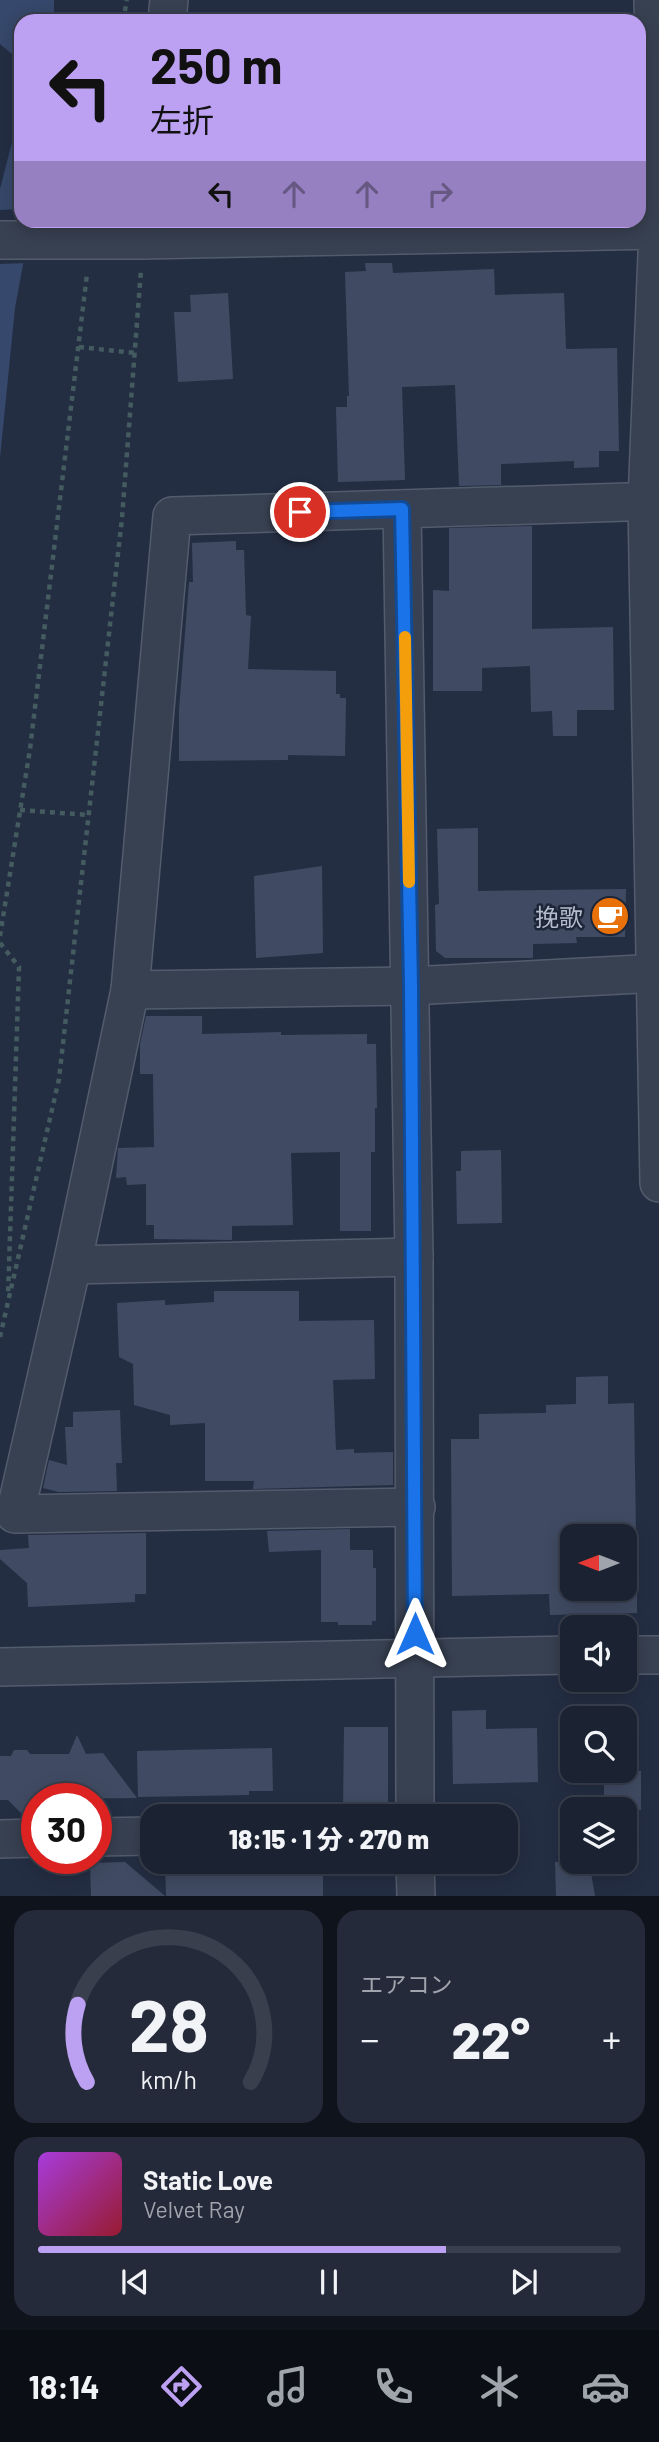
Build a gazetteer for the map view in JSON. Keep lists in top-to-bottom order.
{
  "places": {
    "cafe": ["挽歌"]
  },
  "north": "left",
  "page": {
    "turn": ["250 m", "左折"],
    "limit": "30",
    "trip": "18:15 · 1 分 · 270 m",
    "tile": "エアコン",
    "heat": ["−", "22°", "+"],
    "song": ["Static Love", "Velvet Ray"],
    "tabs": "18:14",
    "gauge": ["28", "km/h"]
  }
}
